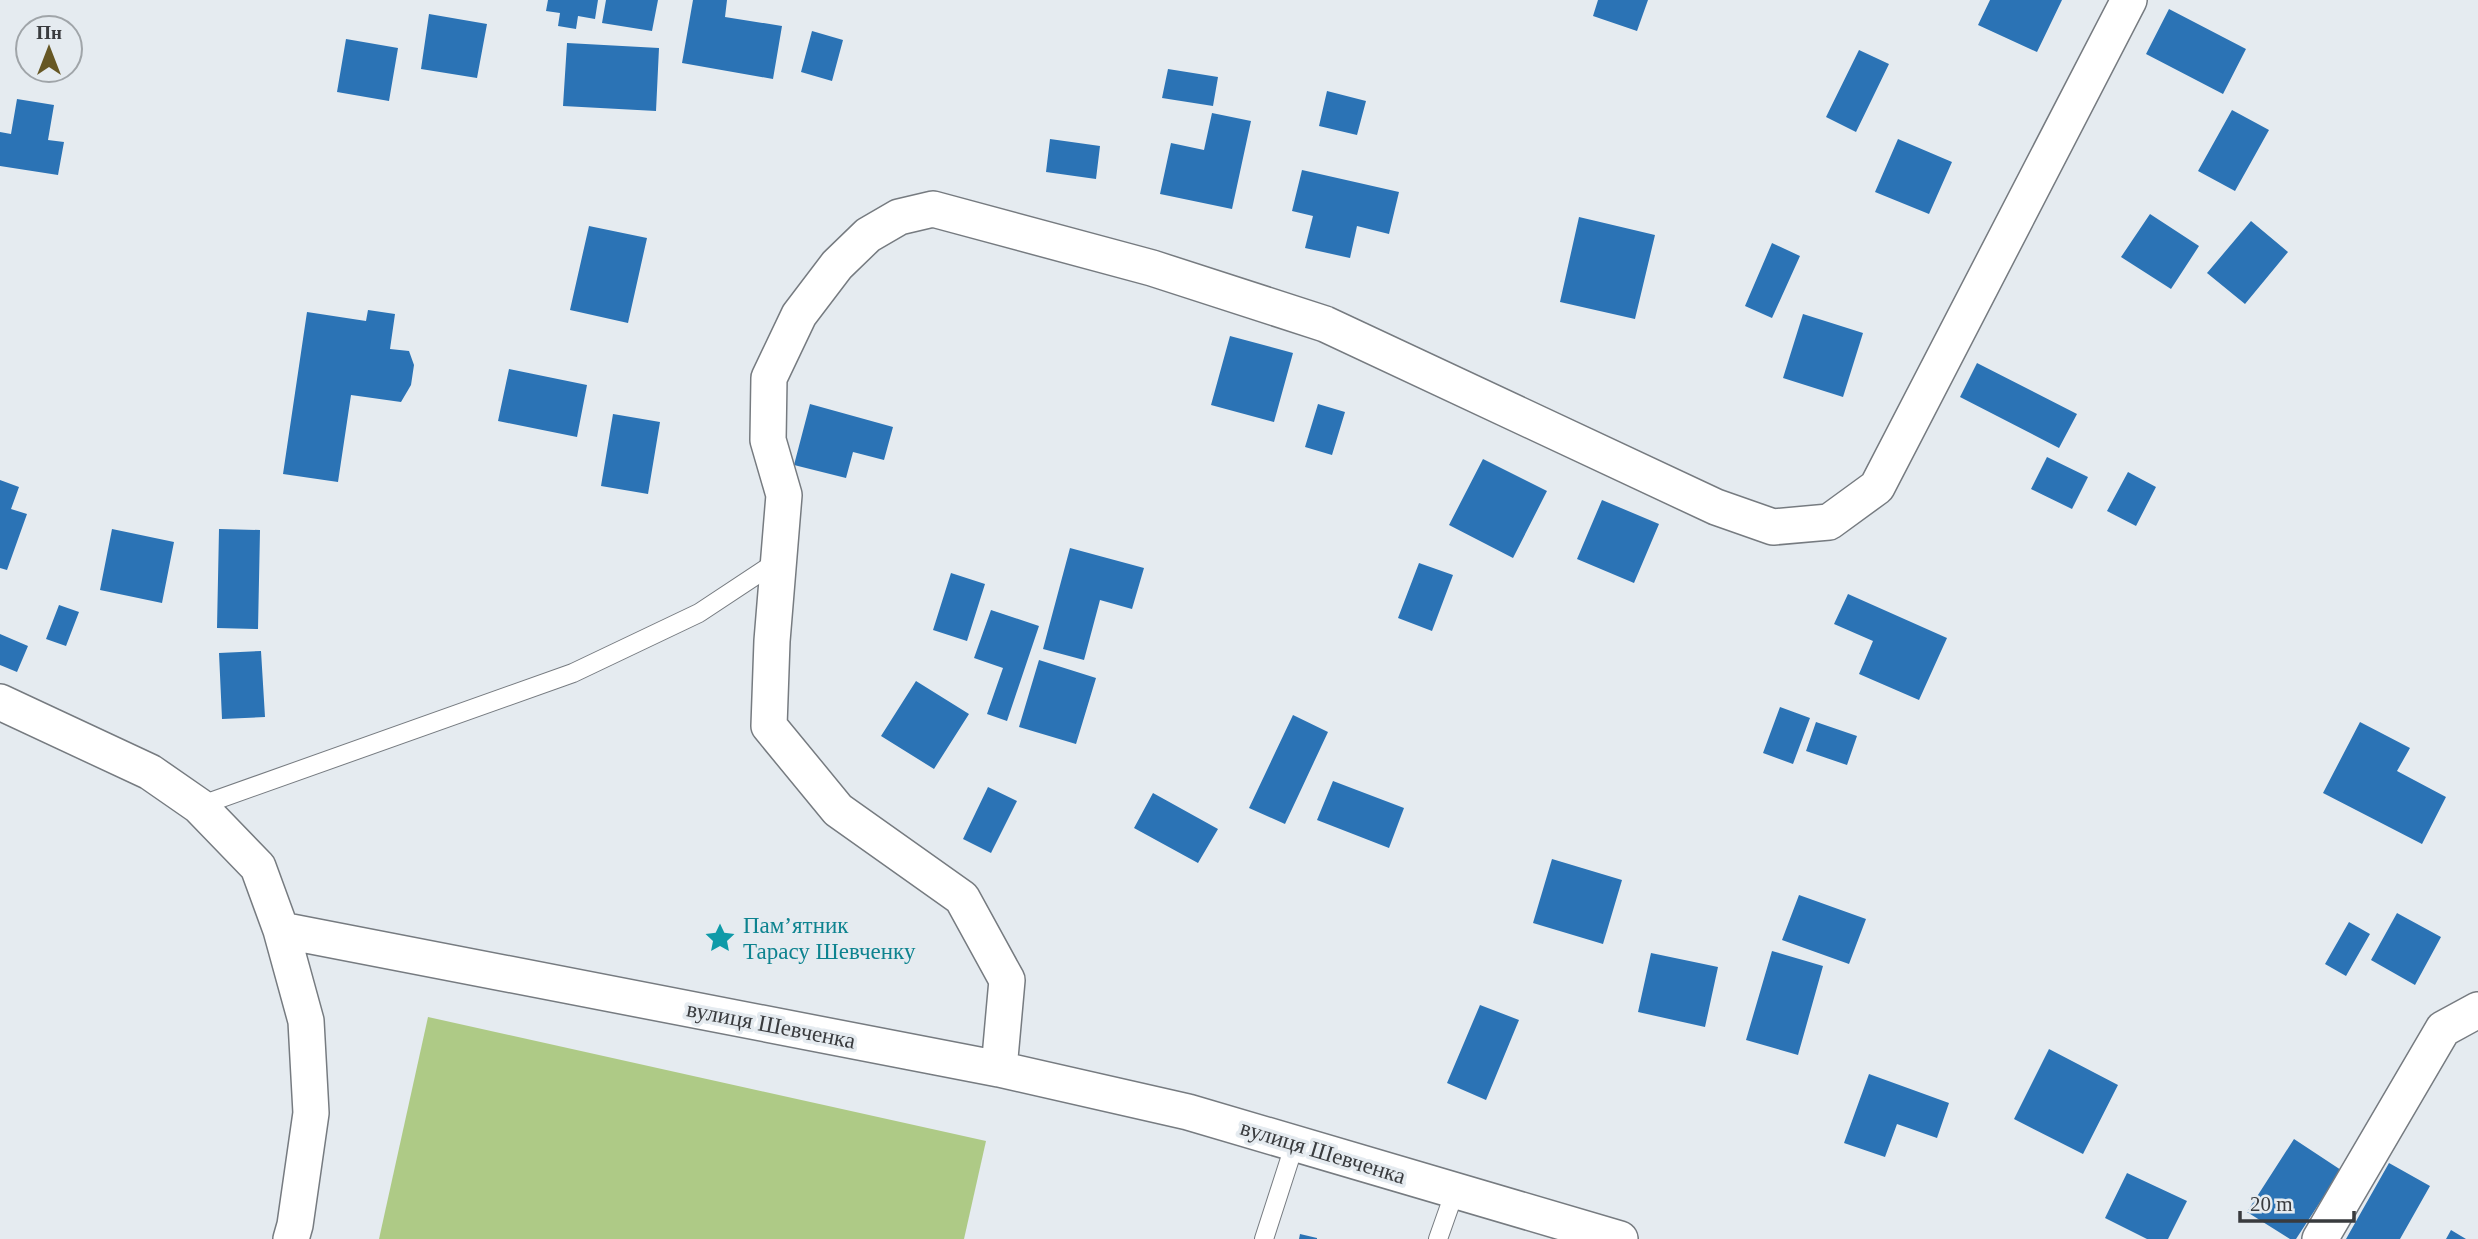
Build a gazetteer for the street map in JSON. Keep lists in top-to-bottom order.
{
  "streets": {
    "street": ["вулиця Шевченка"]
  },
  "places": {
    "place": ["Пам’ятник Тарасу Шевченку"]
  },
  "scale_bar": "20 m",
  "north": "top"
}
